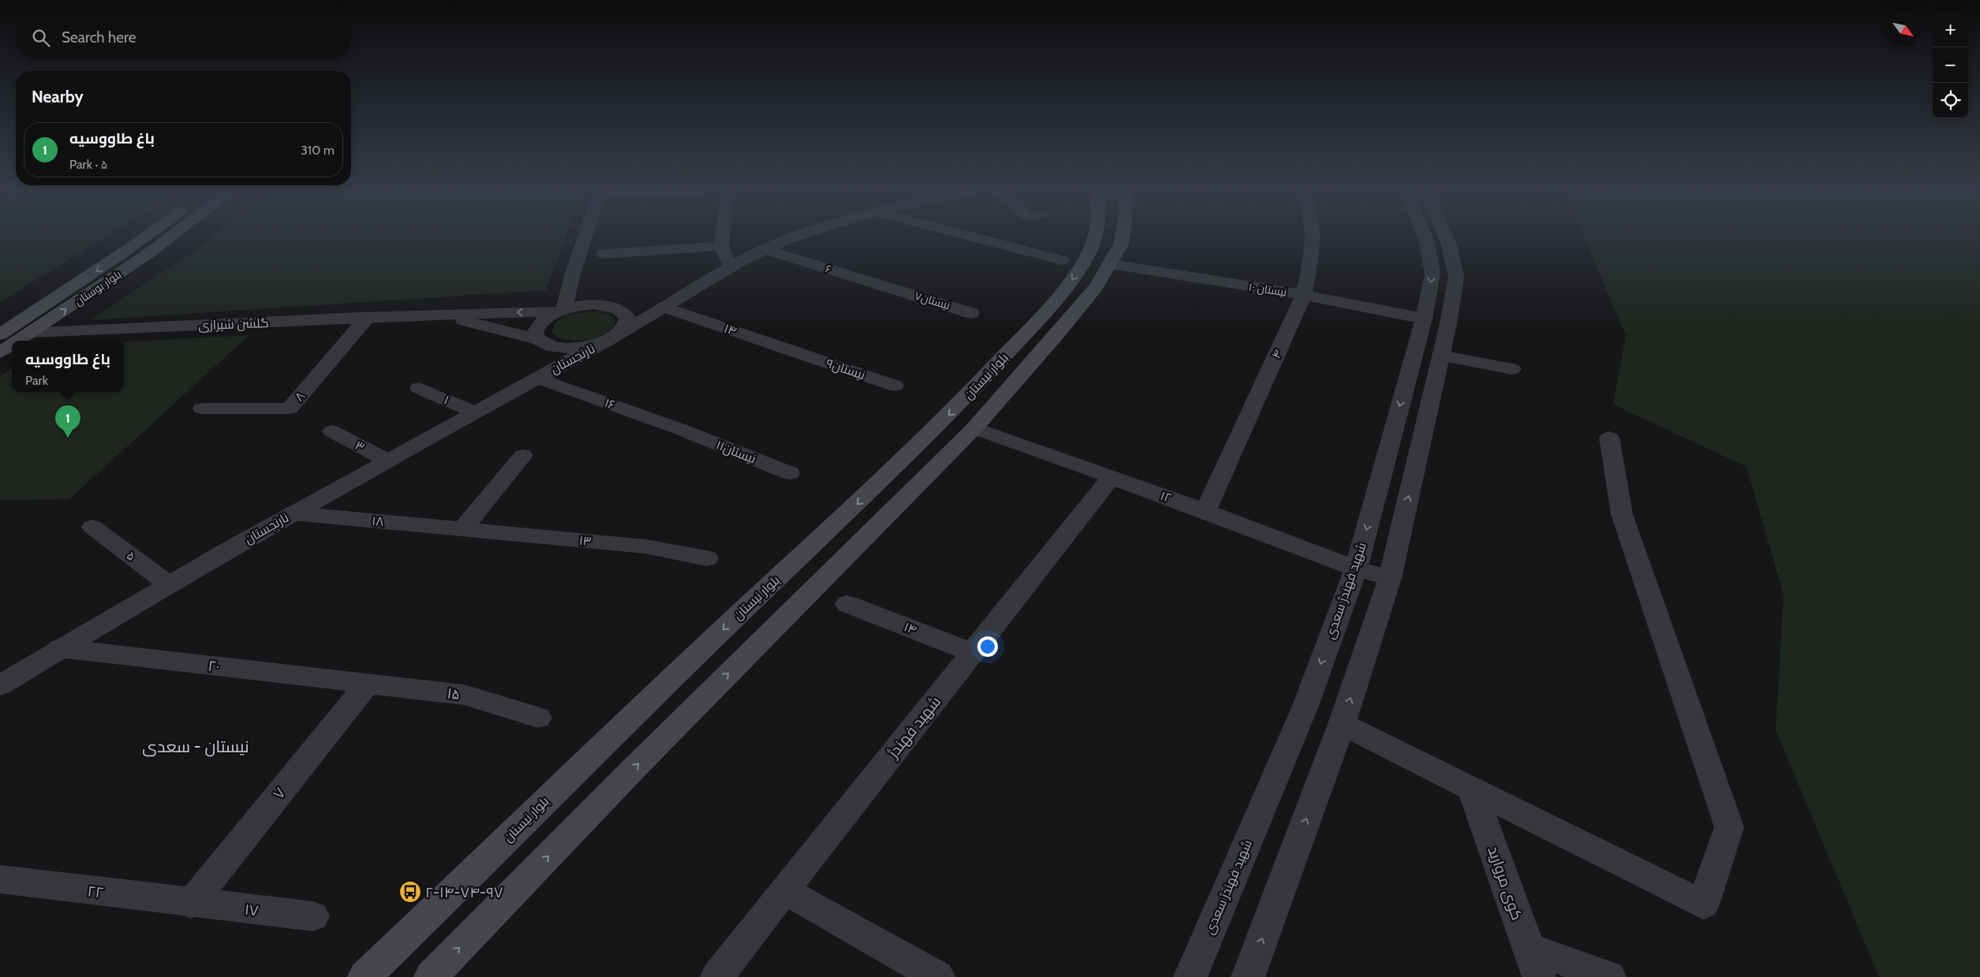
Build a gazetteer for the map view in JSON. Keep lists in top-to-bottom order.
{
  "streets": {
    "main road": ["بلوار بوستان", "بلوار نیستان"],
    "street": [
      "۶",
      "نیستان ۱۰",
      "۷نیستان",
      "گلشن شیرازی",
      "۱۴",
      "۴",
      "نارنجستان",
      "۹نیستان",
      "۸",
      "۱",
      "۱۶",
      "۳",
      "۱۱نیستان",
      "۱۲",
      "۱۸",
      "۱۳",
      "۵",
      "شهید فهندژ سعدی",
      "۲۰",
      "۱۵",
      "شهید فهندژ",
      "۷",
      "کوی مروارید",
      "۲۲",
      "۱۷"
    ]
  },
  "crossings": [
    ["۶", "۷نیستان"],
    ["بلوار بوستان", "گلشن شیرازی"],
    ["نیستان ۱۰", "۴"],
    ["نیستان ۱۰", "بلوار نیستان"],
    ["نیستان ۱۰", "شهید فهندژ سعدی"],
    ["گلشن شیرازی", "نارنجستان"],
    ["گلشن شیرازی", "۸"],
    ["۱۴", "۹نیستان"],
    ["۱۴", "شهید فهندژ"],
    ["۴", "۱۲"],
    ["نارنجستان", "۱"],
    ["نارنجستان", "۱۶"],
    ["نارنجستان", "۳"],
    ["نارنجستان", "۱۸"],
    ["نارنجستان", "۵"],
    ["نارنجستان", "۲۰"],
    ["بلوار نیستان", "۱۲"],
    ["۱۶", "۱۱نیستان"],
    ["۱۲", "شهید فهندژ سعدی"],
    ["۱۲", "شهید فهندژ"],
    ["۱۸", "۱۳"],
    ["۲۰", "۱۵"],
    ["۲۰", "۷"],
    ["۱۵", "۷"],
    ["۷", "۲۲"],
    ["۷", "۱۷"],
    ["۲۲", "۱۷"]
  ],
  "districts": ["نیستان - سعدی"],
  "places": {
    "bus stop": ["۲-۱۴-۷۴-۹۷"]
  },
  "north": "bottom right",
  "page": {
    "map_buttons": ["+", "−"],
    "search": "Search here",
    "heading": "Nearby",
    "list": [
      {
        "mark": "1",
        "name": "باغ طاووسیه",
        "note": "Park · ۵",
        "value": "310 m"
      }
    ],
    "popup": ["باغ طاووسیه", "Park"],
    "pins": "1"
  }
}
